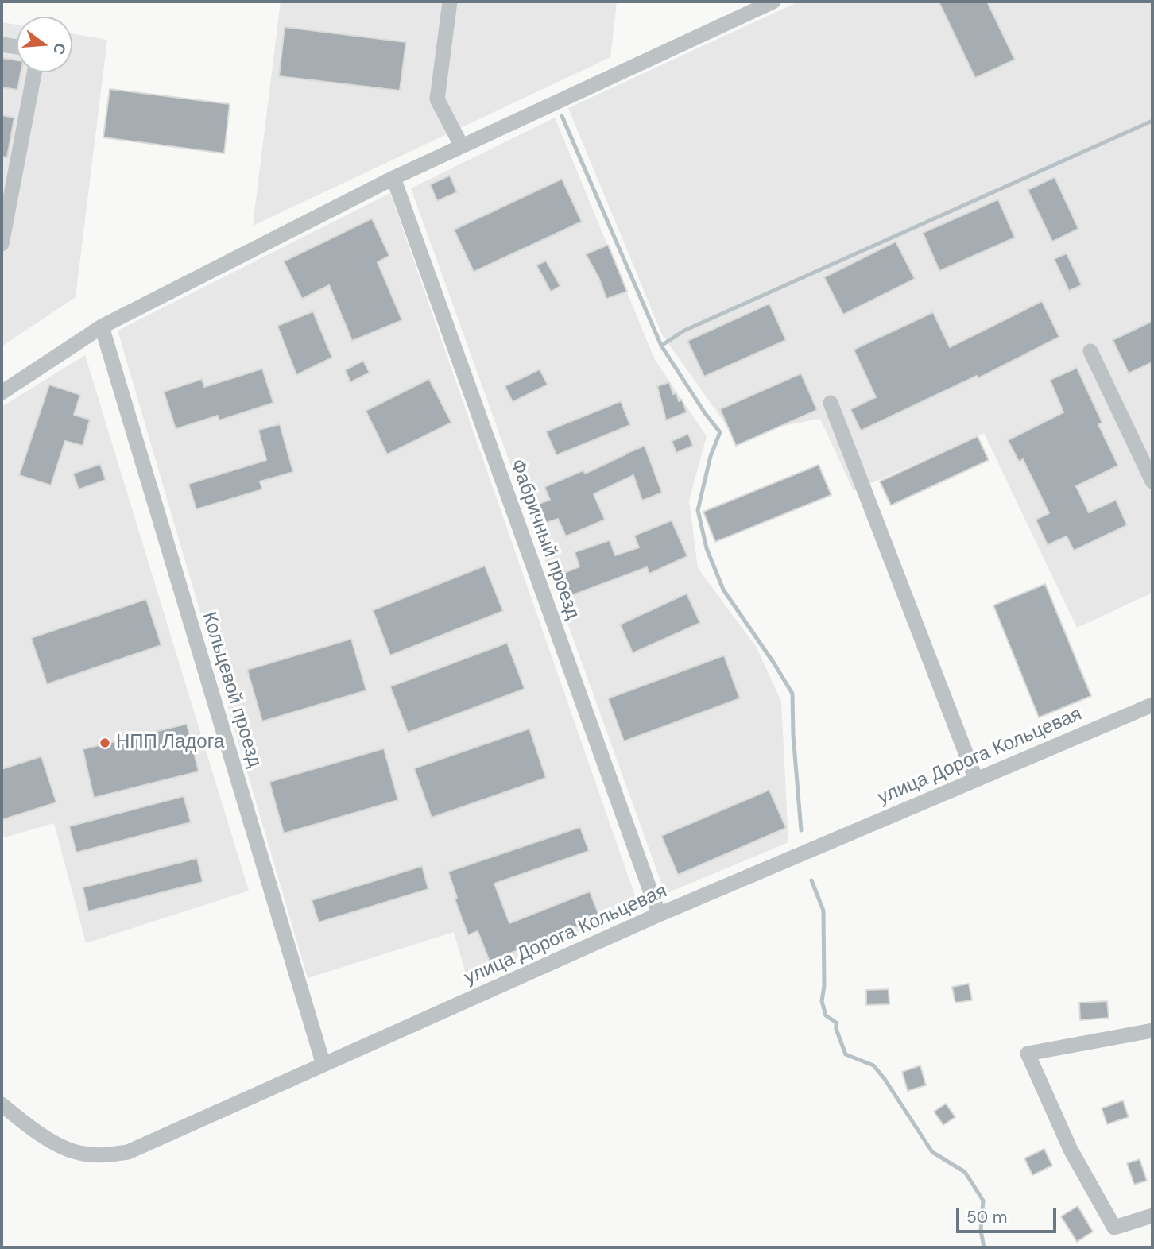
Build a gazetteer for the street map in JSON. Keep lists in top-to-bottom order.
{
  "streets": {
    "street": ["Фабричный проезд", "Кольцевой проезд", "улица Дорога Кольцевая"]
  },
  "crossings": [
    ["Фабричный проезд", "улица Дорога Кольцевая"],
    ["Кольцевой проезд", "улица Дорога Кольцевая"]
  ],
  "places": ["НПП Ладога"],
  "scale_bar": "50 m",
  "north": "right"
}
